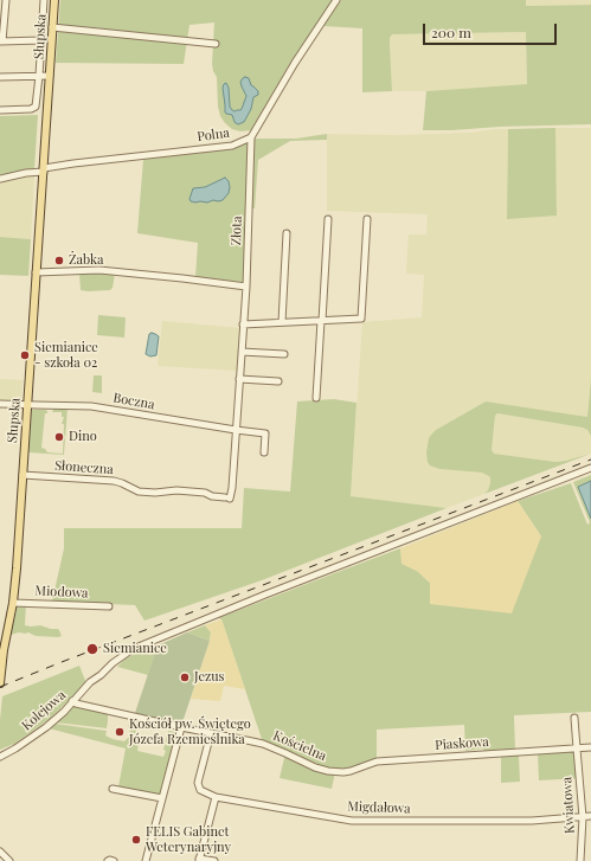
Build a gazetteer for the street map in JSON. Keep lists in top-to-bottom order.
{
  "streets": {
    "main road": ["Słupska"],
    "street": [
      "Polna",
      "Złota",
      "Boczna",
      "Słoneczna",
      "Miodowa",
      "Kolejowa",
      "Piaskowa",
      "Kościelna",
      "Kwiatowa",
      "Migdałowa"
    ]
  },
  "crossings": [
    ["Słupska", "Polna"],
    ["Słupska", "Boczna"],
    ["Słupska", "Słoneczna"],
    ["Słupska", "Miodowa"],
    ["Polna", "Złota"],
    ["Złota", "Boczna"],
    ["Złota", "Słoneczna"],
    ["Kolejowa", "Kościelna"],
    ["Piaskowa", "Kościelna"],
    ["Piaskowa", "Kwiatowa"],
    ["Kościelna", "Migdałowa"],
    ["Kwiatowa", "Migdałowa"]
  ],
  "places": [
    "Żabka",
    "Siemianice - szkoła 02",
    "Dino",
    "Siemianice",
    "Jezus",
    "Kościół pw. Świętego Józefa Rzemieślnika",
    "FELIS Gabinet Weterynaryjny"
  ],
  "scale_bar": "200 m"
}
